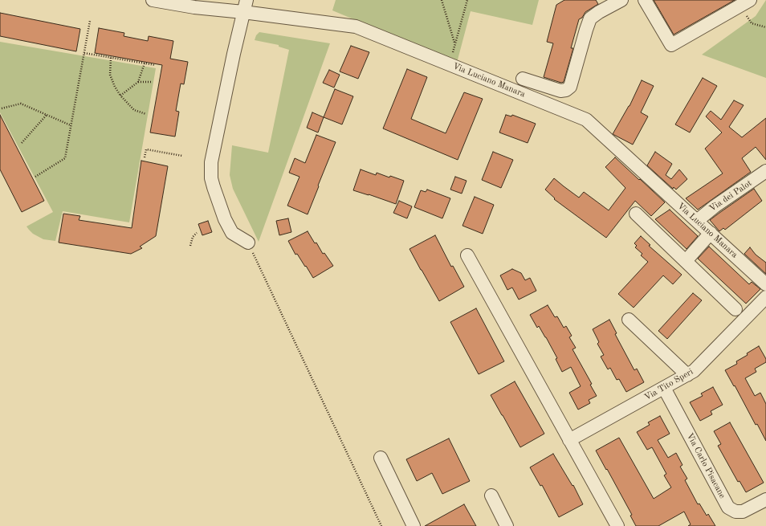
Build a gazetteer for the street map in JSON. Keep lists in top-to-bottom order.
{
  "streets": {
    "street": [
      "Via Luciano Manara",
      "Via dei Palot",
      "Via Tito Speri",
      "Via Carlo Pisacane"
    ]
  },
  "crossings": [
    ["Via Luciano Manara", "Via dei Palot"],
    ["Via Tito Speri", "Via Carlo Pisacane"]
  ]
}
